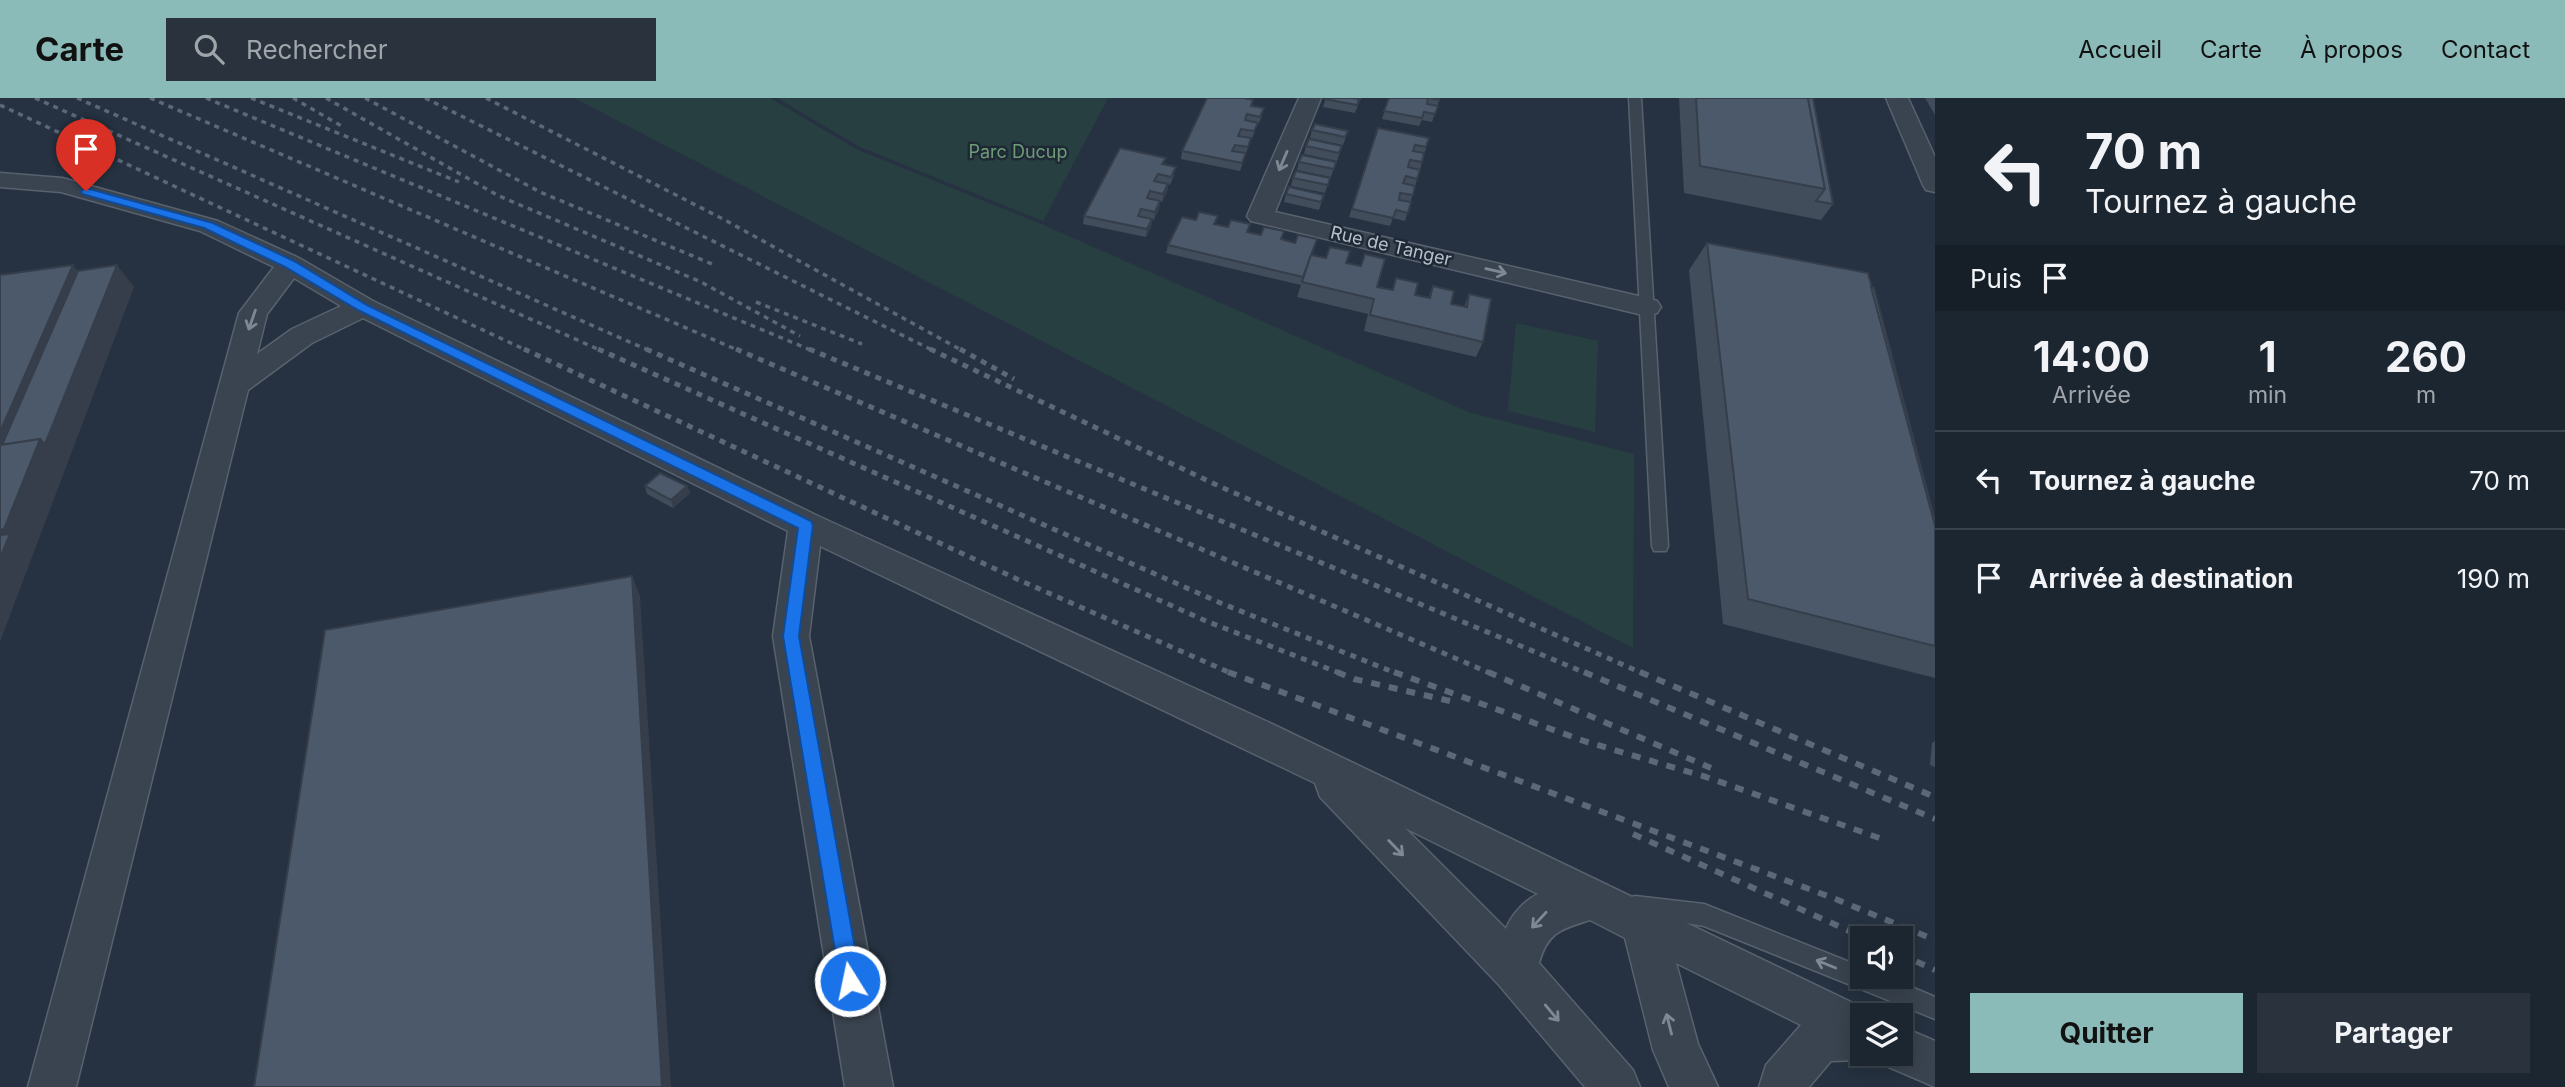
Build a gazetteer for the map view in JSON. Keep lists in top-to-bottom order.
{
  "streets": {
    "street": ["Rue de Tanger"]
  },
  "parks": ["Parc Ducup"],
  "page": {
    "header": "Carte",
    "search": "Rechercher",
    "nav": [
      "Accueil",
      "Carte",
      "À propos",
      "Contact"
    ],
    "turn": ["70 m", "Tournez à gauche"],
    "then": "Puis",
    "eta": [
      "14:00",
      "Arrivée",
      "1",
      "min",
      "260",
      "m"
    ],
    "list": [
      {
        "name": "Tournez à gauche",
        "value": "70 m"
      },
      {
        "name": "Arrivée à destination",
        "value": "190 m"
      }
    ],
    "buttons": ["Quitter", "Partager"]
  }
}
